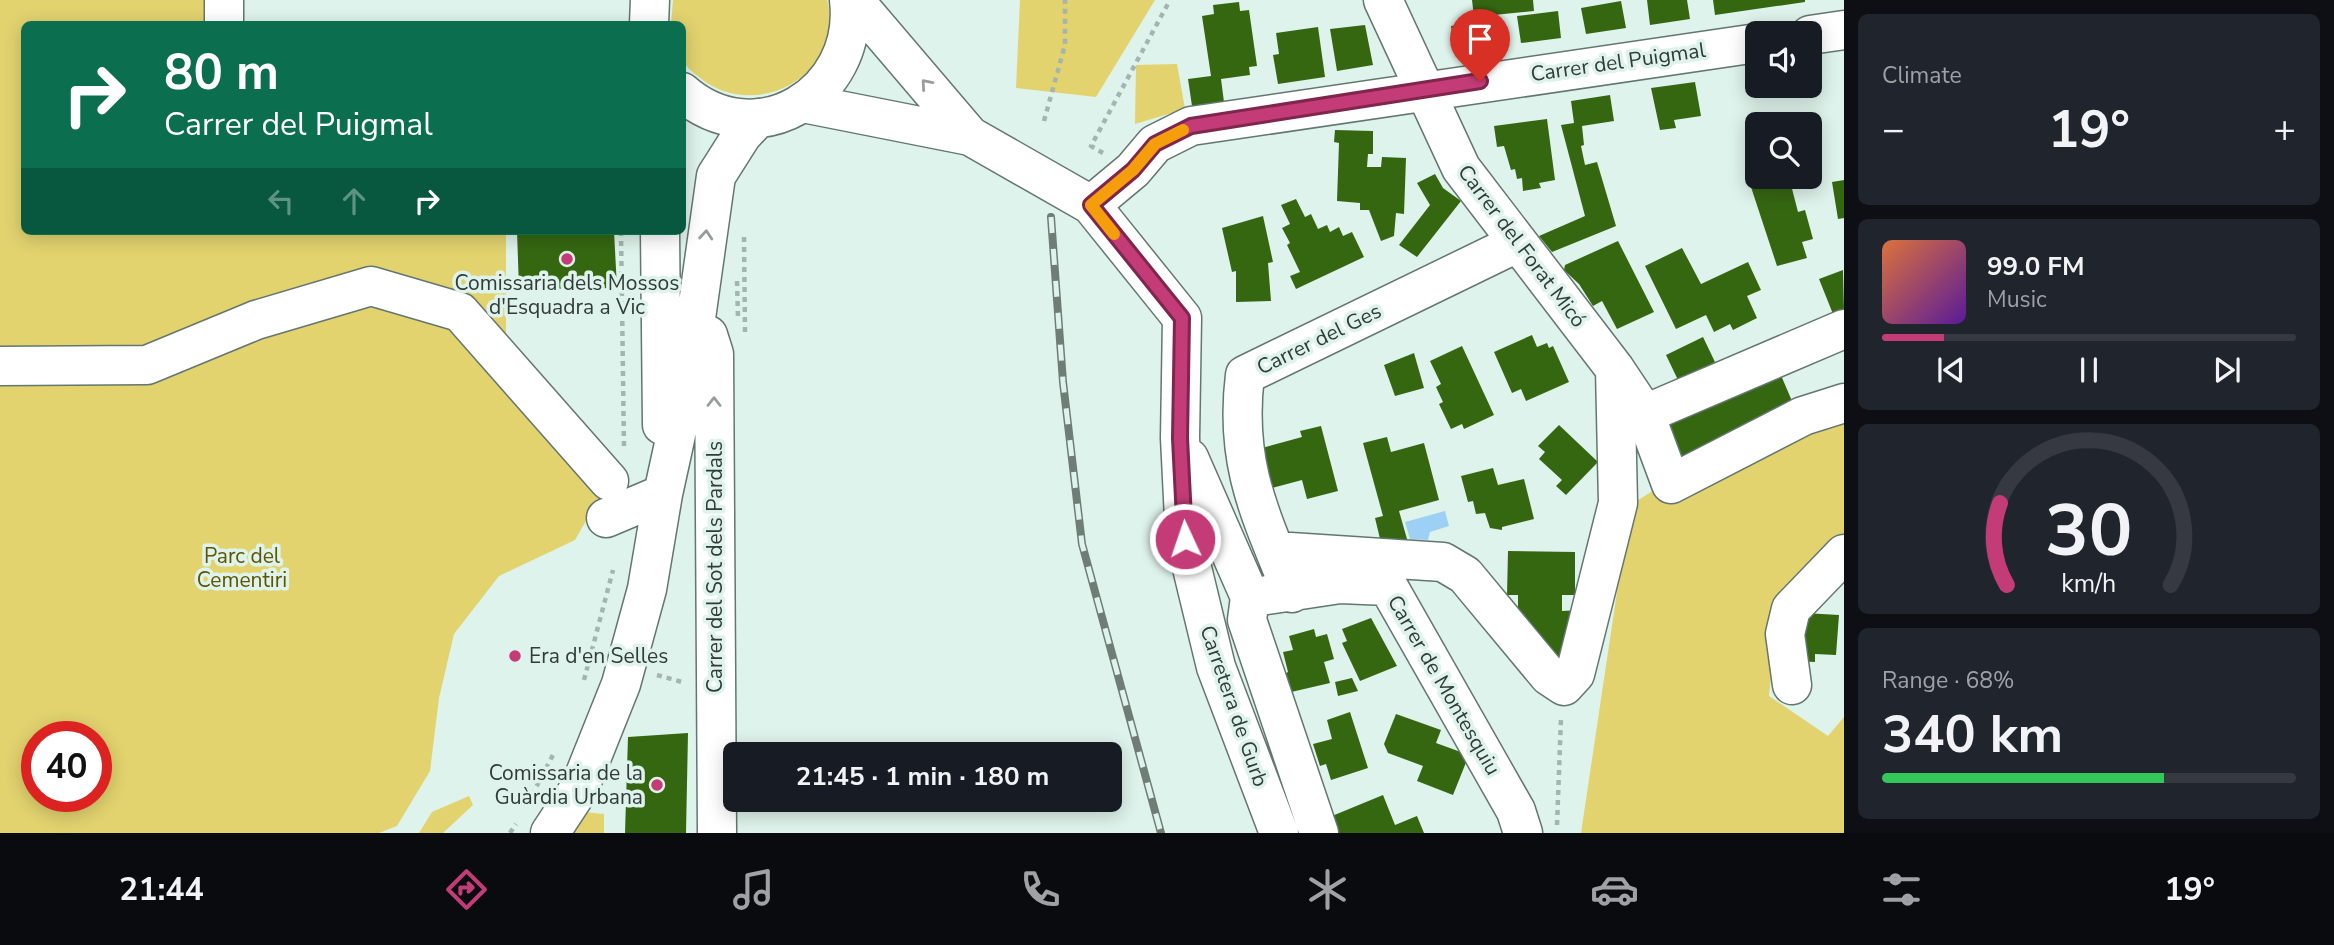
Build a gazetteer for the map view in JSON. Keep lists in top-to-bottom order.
{
  "streets": {
    "street": [
      "Carrer del Puigmal",
      "Carrer del Forat Micó",
      "Carrer del Ges",
      "Carrer del Sot dels Pardals",
      "Carrer de Montesquiu",
      "Carretera de Gurb"
    ]
  },
  "crossings": [
    ["Carrer del Puigmal", "Carrer del Forat Micó"],
    ["Carrer del Puigmal", "Carretera de Gurb"],
    ["Carrer del Forat Micó", "Carrer del Ges"],
    ["Carrer del Ges", "Carrer de Montesquiu"]
  ],
  "parks": ["Parc del Cementiri"],
  "places": ["Comissaria dels Mossos d'Esquadra a Vic", "Era d'en Selles", "Comissaria de la Guàrdia Urbana"],
  "page": {
    "tile": [
      "Climate",
      ["Range · 68%", "340 km"]
    ],
    "turn": ["80 m", "Carrer del Puigmal"],
    "heat": ["−", "19°", "+"],
    "song": ["99.0 FM", "Music"],
    "limit": "40",
    "trip": "21:45 · 1 min · 180 m",
    "tabs": ["21:44", "19°"],
    "gauge": ["30", "km/h"]
  }
}
